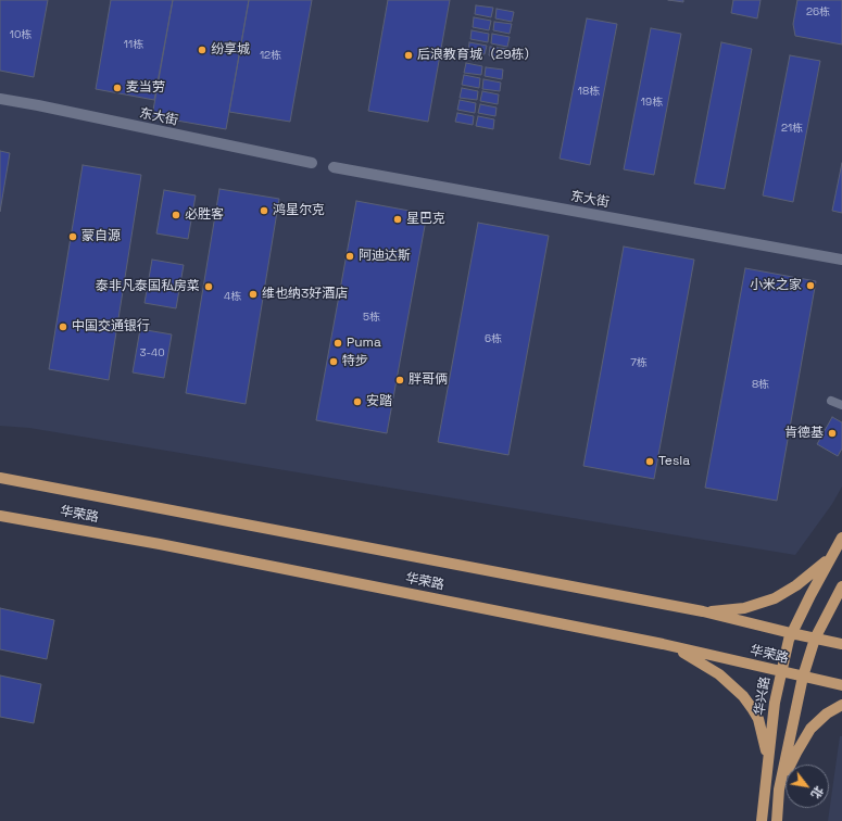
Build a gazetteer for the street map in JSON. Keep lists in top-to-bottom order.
{
  "streets": {
    "main road": ["华荣路", "华兴路"],
    "street": ["东大街"]
  },
  "crossings": [
    ["华荣路", "华兴路"]
  ],
  "places": [
    "纷享城",
    "后浪教育城（29栋）",
    "麦当劳",
    "鸿星尔克",
    "必胜客",
    "星巴克",
    "蒙自源",
    "阿迪达斯",
    "小米之家",
    "泰非凡泰国私房菜",
    "维也纳3好酒店",
    "中国交通银行",
    "Puma",
    "特步",
    "胖哥俩",
    "安踏",
    "肯德基",
    "Tesla"
  ],
  "house_numbers": [
    "26栋",
    "10栋",
    "11栋",
    "12栋",
    "18栋",
    "19栋",
    "21栋",
    "4栋",
    "5栋",
    "6栋",
    "3-40",
    "7栋",
    "8栋"
  ],
  "north": "bottom right"
}
